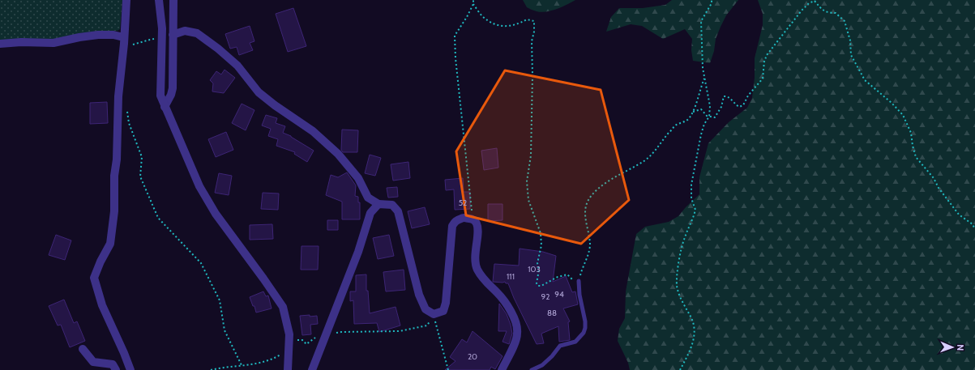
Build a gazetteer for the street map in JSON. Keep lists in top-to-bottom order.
{
  "house_numbers": [
    "52",
    "103",
    "111",
    "94",
    "92",
    "88",
    "20"
  ],
  "north": "right"
}
